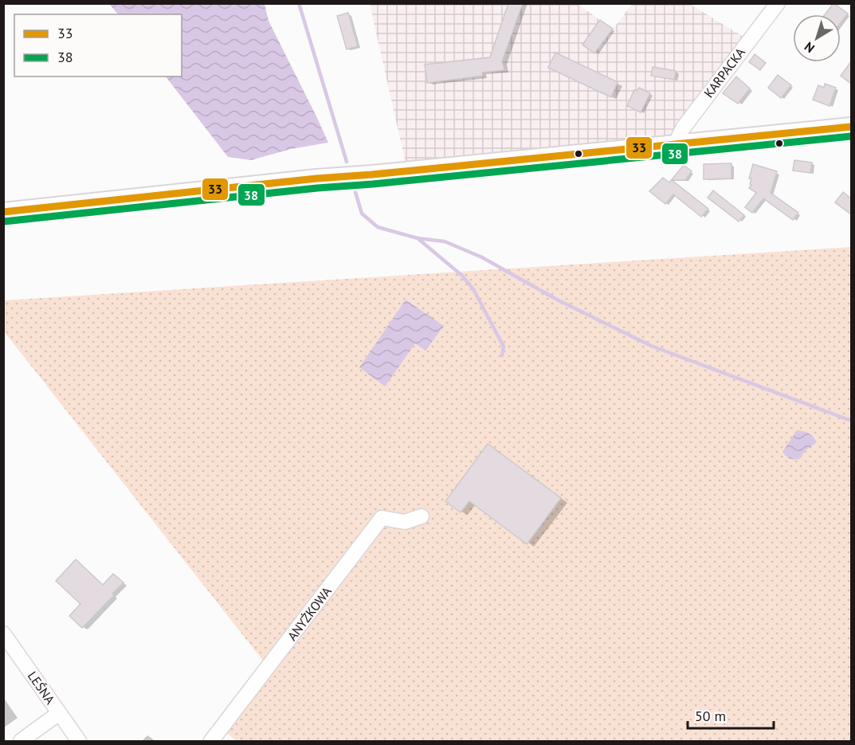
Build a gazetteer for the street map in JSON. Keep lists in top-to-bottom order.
{
  "streets": {
    "street": ["KARPACKA", "ANYŻKOWA", "LEŚNA"]
  },
  "lines": ["transit line 33", "transit line 38"],
  "legend": ["33", "38"],
  "scale_bar": "50 m",
  "north": "bottom left"
}
